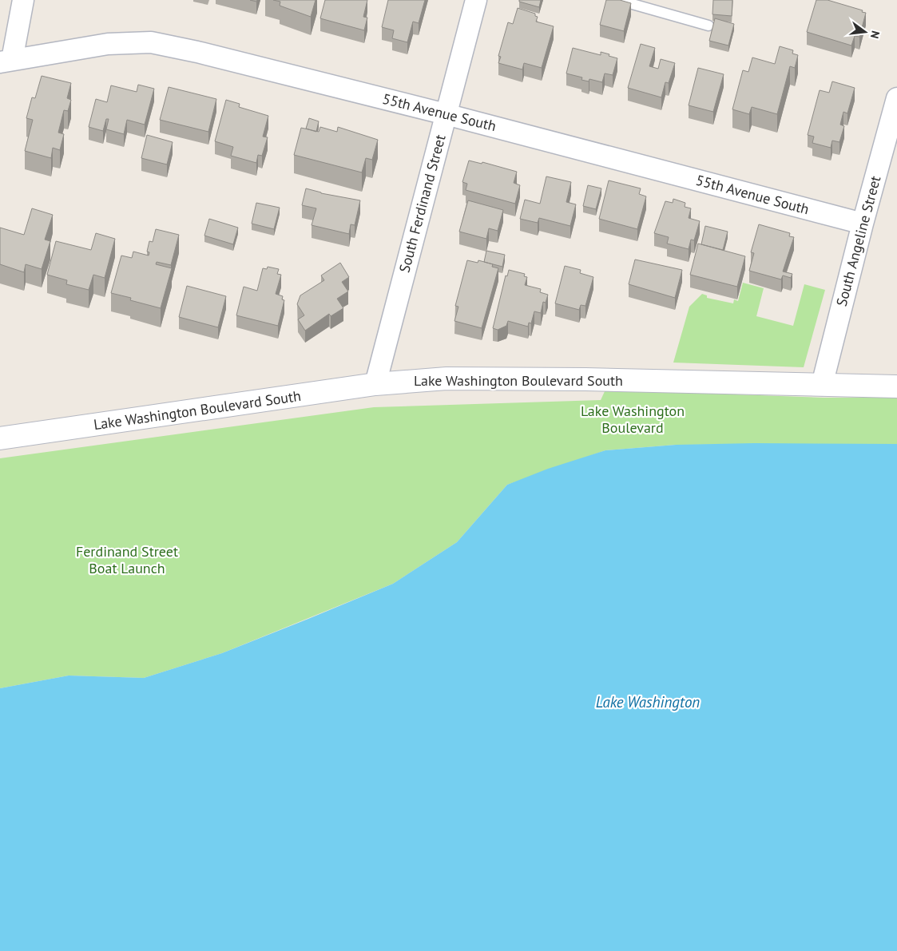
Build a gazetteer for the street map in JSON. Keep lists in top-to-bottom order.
{
  "streets": {
    "main road": ["Lake Washington Boulevard South"],
    "street": ["55th Avenue South", "South Ferdinand Street", "South Angeline Street"]
  },
  "crossings": [
    ["55th Avenue South", "South Ferdinand Street"],
    ["55th Avenue South", "South Angeline Street"],
    ["South Ferdinand Street", "Lake Washington Boulevard South"],
    ["South Angeline Street", "Lake Washington Boulevard South"]
  ],
  "water": ["Lake Washington"],
  "parks": ["Lake Washington Boulevard", "Ferdinand Street Boat Launch"],
  "north": "right"
}
